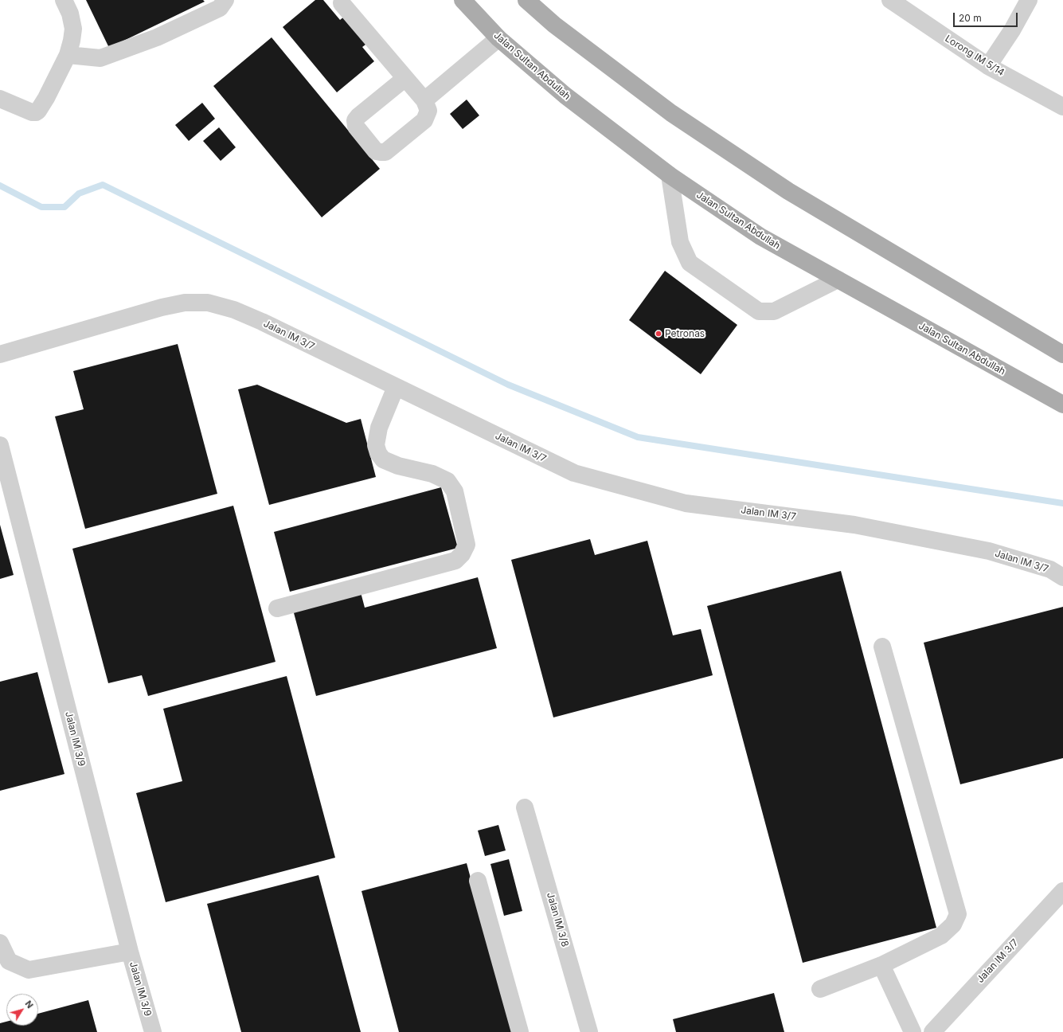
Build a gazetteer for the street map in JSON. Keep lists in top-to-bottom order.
{
  "streets": {
    "main road": ["Jalan Sultan Abdullah"],
    "street": [
      "Lorong IM 5/14",
      "Jalan IM 3/7",
      "Jalan IM 3/9",
      "Jalan IM 3/8"
    ]
  },
  "places": ["Petronas"],
  "scale_bar": "20 m",
  "north": "top right"
}
